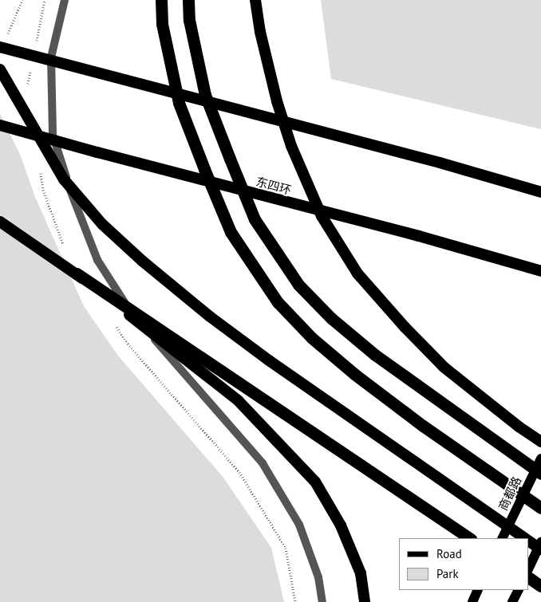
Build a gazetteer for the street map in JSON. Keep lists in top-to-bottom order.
{
  "streets": {
    "highway": ["东四环"],
    "main road": ["商都路"]
  },
  "legend": ["Road", "Park"]
}
